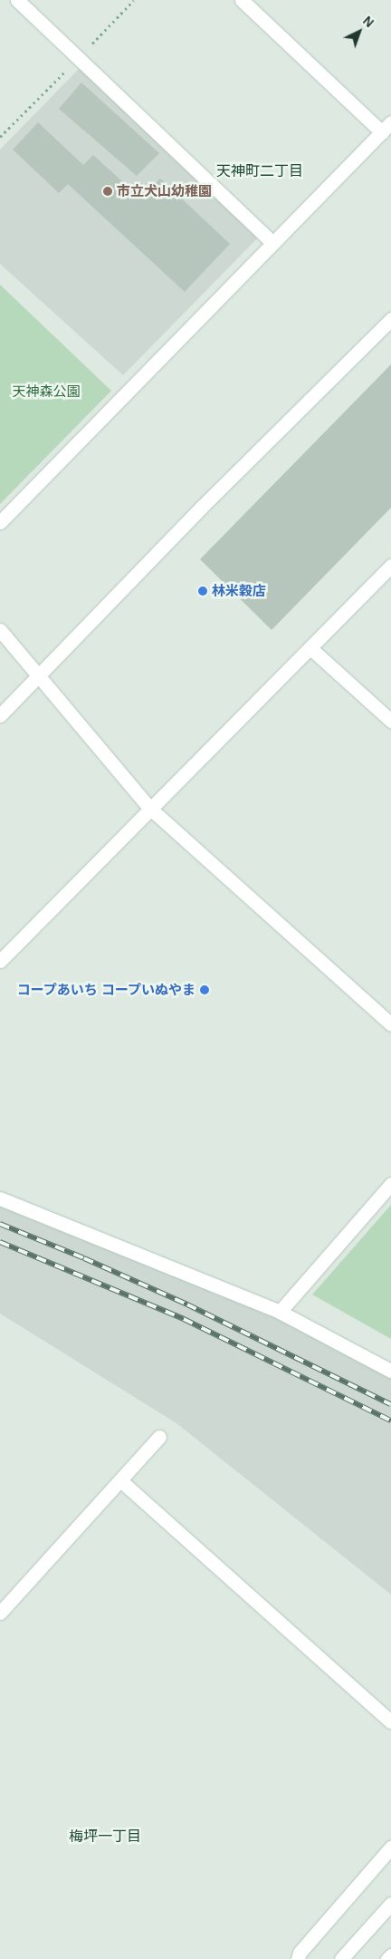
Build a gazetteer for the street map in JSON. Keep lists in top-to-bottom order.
{
  "districts": ["天神町二丁目", "梅坪一丁目"],
  "parks": ["天神森公園"],
  "places": ["市立犬山幼稚園", "林米穀店", "コープあいち コープいぬやま"],
  "north": "top right"
}
